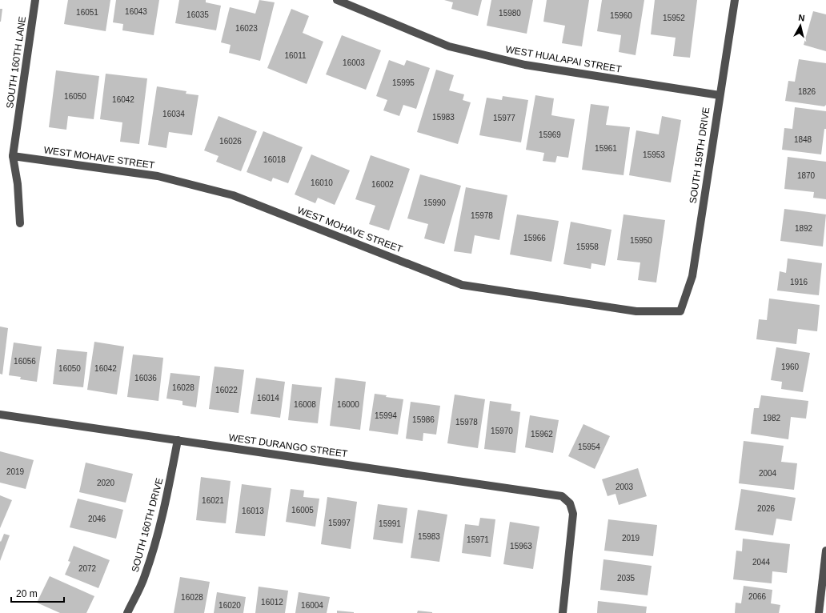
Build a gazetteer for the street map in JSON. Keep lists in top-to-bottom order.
{
  "streets": {
    "street": [
      "WEST HUALAPAI STREET",
      "SOUTH 160TH LANE",
      "SOUTH 159TH DRIVE",
      "WEST MOHAVE STREET",
      "WEST DURANGO STREET",
      "SOUTH 160TH DRIVE"
    ]
  },
  "crossings": [
    ["WEST HUALAPAI STREET", "SOUTH 159TH DRIVE"],
    ["SOUTH 160TH LANE", "WEST MOHAVE STREET"],
    ["SOUTH 159TH DRIVE", "WEST MOHAVE STREET"],
    ["WEST DURANGO STREET", "SOUTH 160TH DRIVE"]
  ],
  "house_numbers": [
    "16043",
    "16051",
    "15980",
    "16035",
    "15960",
    "15952",
    "16023",
    "16011",
    "16003",
    "15995",
    "1826",
    "16050",
    "16042",
    "16034",
    "15983",
    "15977",
    "15969",
    "1848",
    "16026",
    "15961",
    "15953",
    "16018",
    "1870",
    "16010",
    "16002",
    "15990",
    "15978",
    "1892",
    "15966",
    "15950",
    "15958",
    "1916",
    "16056",
    "1960",
    "16050",
    "16042",
    "16036",
    "16028",
    "16022",
    "16014",
    "16008",
    "16000",
    "15994",
    "1982",
    "15986",
    "15978",
    "15970",
    "15962",
    "15954",
    "2019",
    "2004",
    "2020",
    "2003",
    "16021",
    "2026",
    "16005",
    "16013",
    "2046",
    "15997",
    "15991",
    "15983",
    "2019",
    "15971",
    "15963",
    "2044",
    "2072",
    "2035",
    "2066",
    "16028",
    "16012",
    "16020",
    "16004"
  ],
  "scale_bar": "20 m",
  "north": "top"
}
